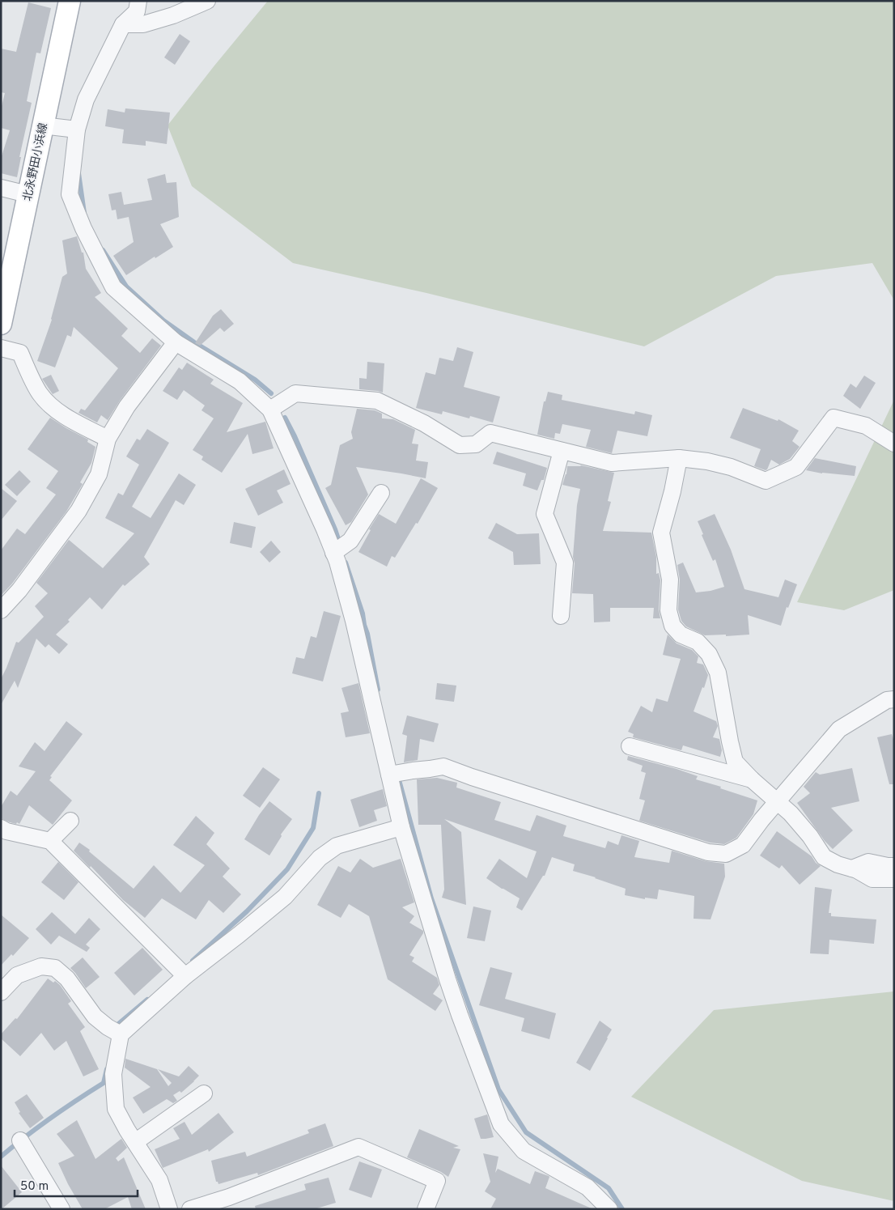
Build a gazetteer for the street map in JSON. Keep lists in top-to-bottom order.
{
  "streets": {
    "main road": ["北永野田小浜線"]
  },
  "scale_bar": "50 m"
}
